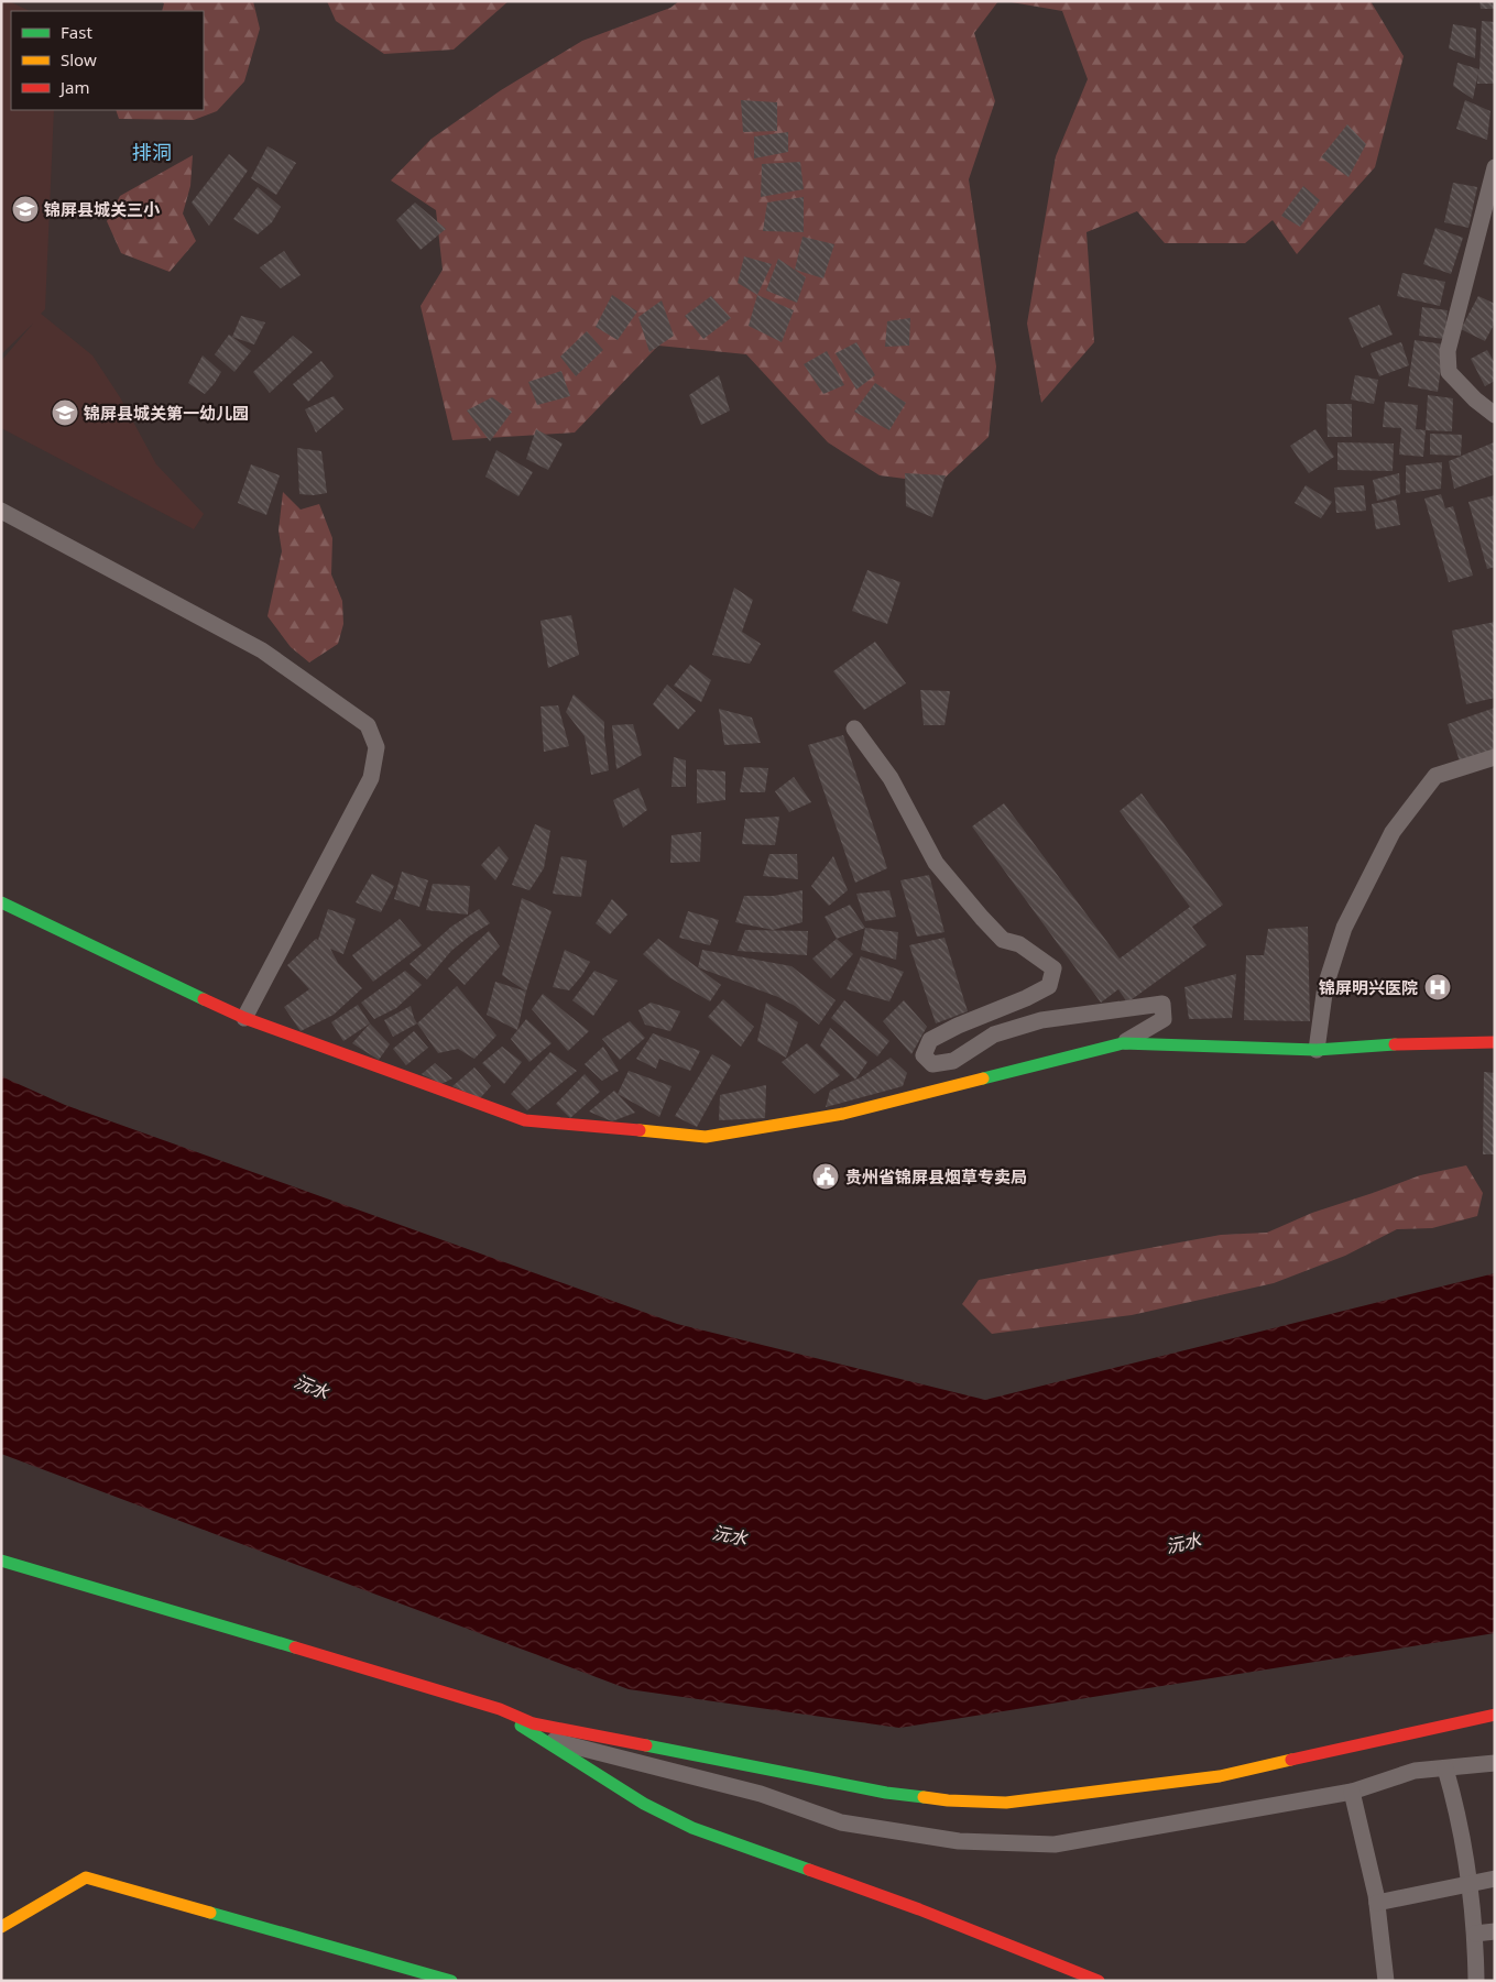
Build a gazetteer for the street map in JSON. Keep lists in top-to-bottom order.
{
  "districts": ["排洞"],
  "water": ["沅水"],
  "places": {
    "school or university": ["锦屏县城关三小", "锦屏县城关第一幼儿园"],
    "hospital": ["锦屏明兴医院"],
    "public building": ["贵州省锦屏县烟草专卖局"]
  },
  "legend": ["Fast", "Slow", "Jam"]
}
